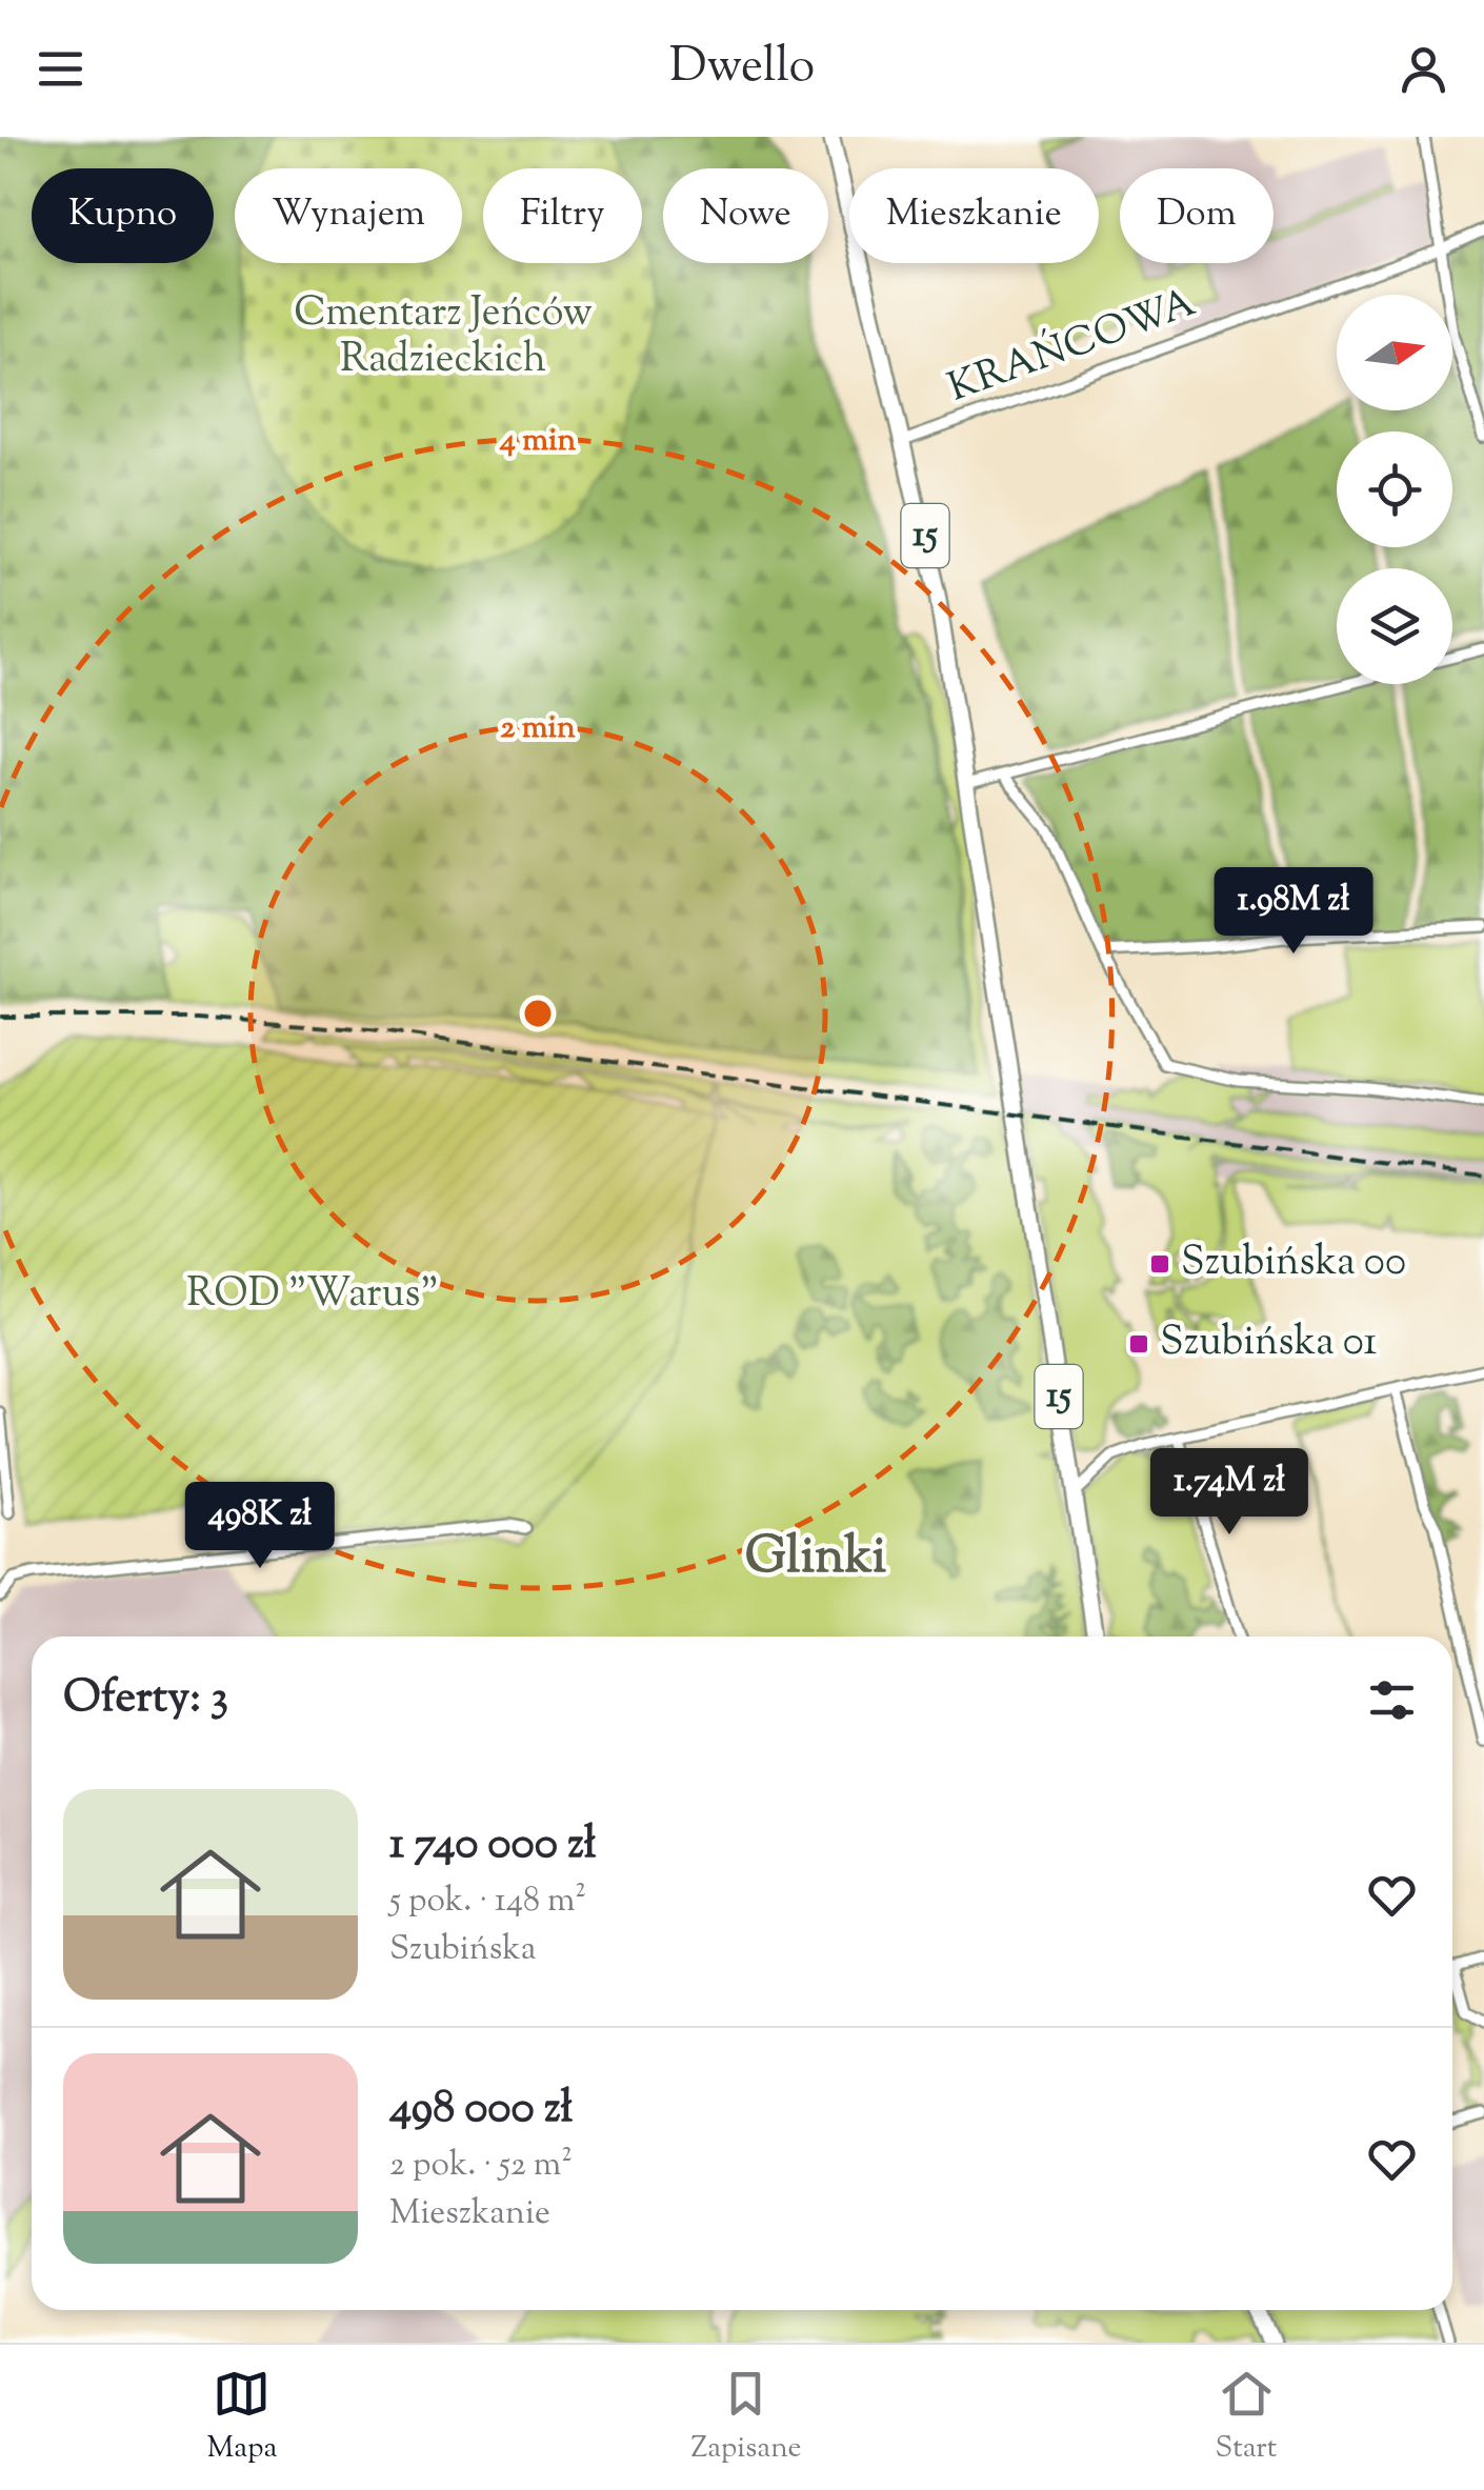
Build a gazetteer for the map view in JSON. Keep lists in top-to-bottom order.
{
  "streets": {
    "main road": ["15"],
    "street": ["KRAŃCOWA"]
  },
  "crossings": [
    ["KRAŃCOWA", "15"]
  ],
  "districts": ["Glinki"],
  "parks": ["Cmentarz Jeńców Radzieckich", "ROD \"Warus\""],
  "places": {
    "transit": ["Szubińska 00", "Szubińska 01"]
  },
  "north": "right",
  "page": {
    "header": "Dwello",
    "chip": [
      "Kupno",
      "Wynajem",
      "Filtry",
      "Nowe",
      "Mieszkanie",
      "Dom"
    ],
    "price": ["1.98M zł", "1.74M zł", "498K zł"],
    "heading": "Oferty: 3",
    "list": [
      {
        "name": "1 740 000 zł",
        "note": "5 pok. · 148 m² · Szubińska"
      },
      {
        "name": "498 000 zł",
        "note": "2 pok. · 52 m² · Mieszkanie"
      }
    ],
    "tabs": ["Mapa", "Zapisane", "Start"]
  },
  "rings": ["4 min", "2 min"]
}
